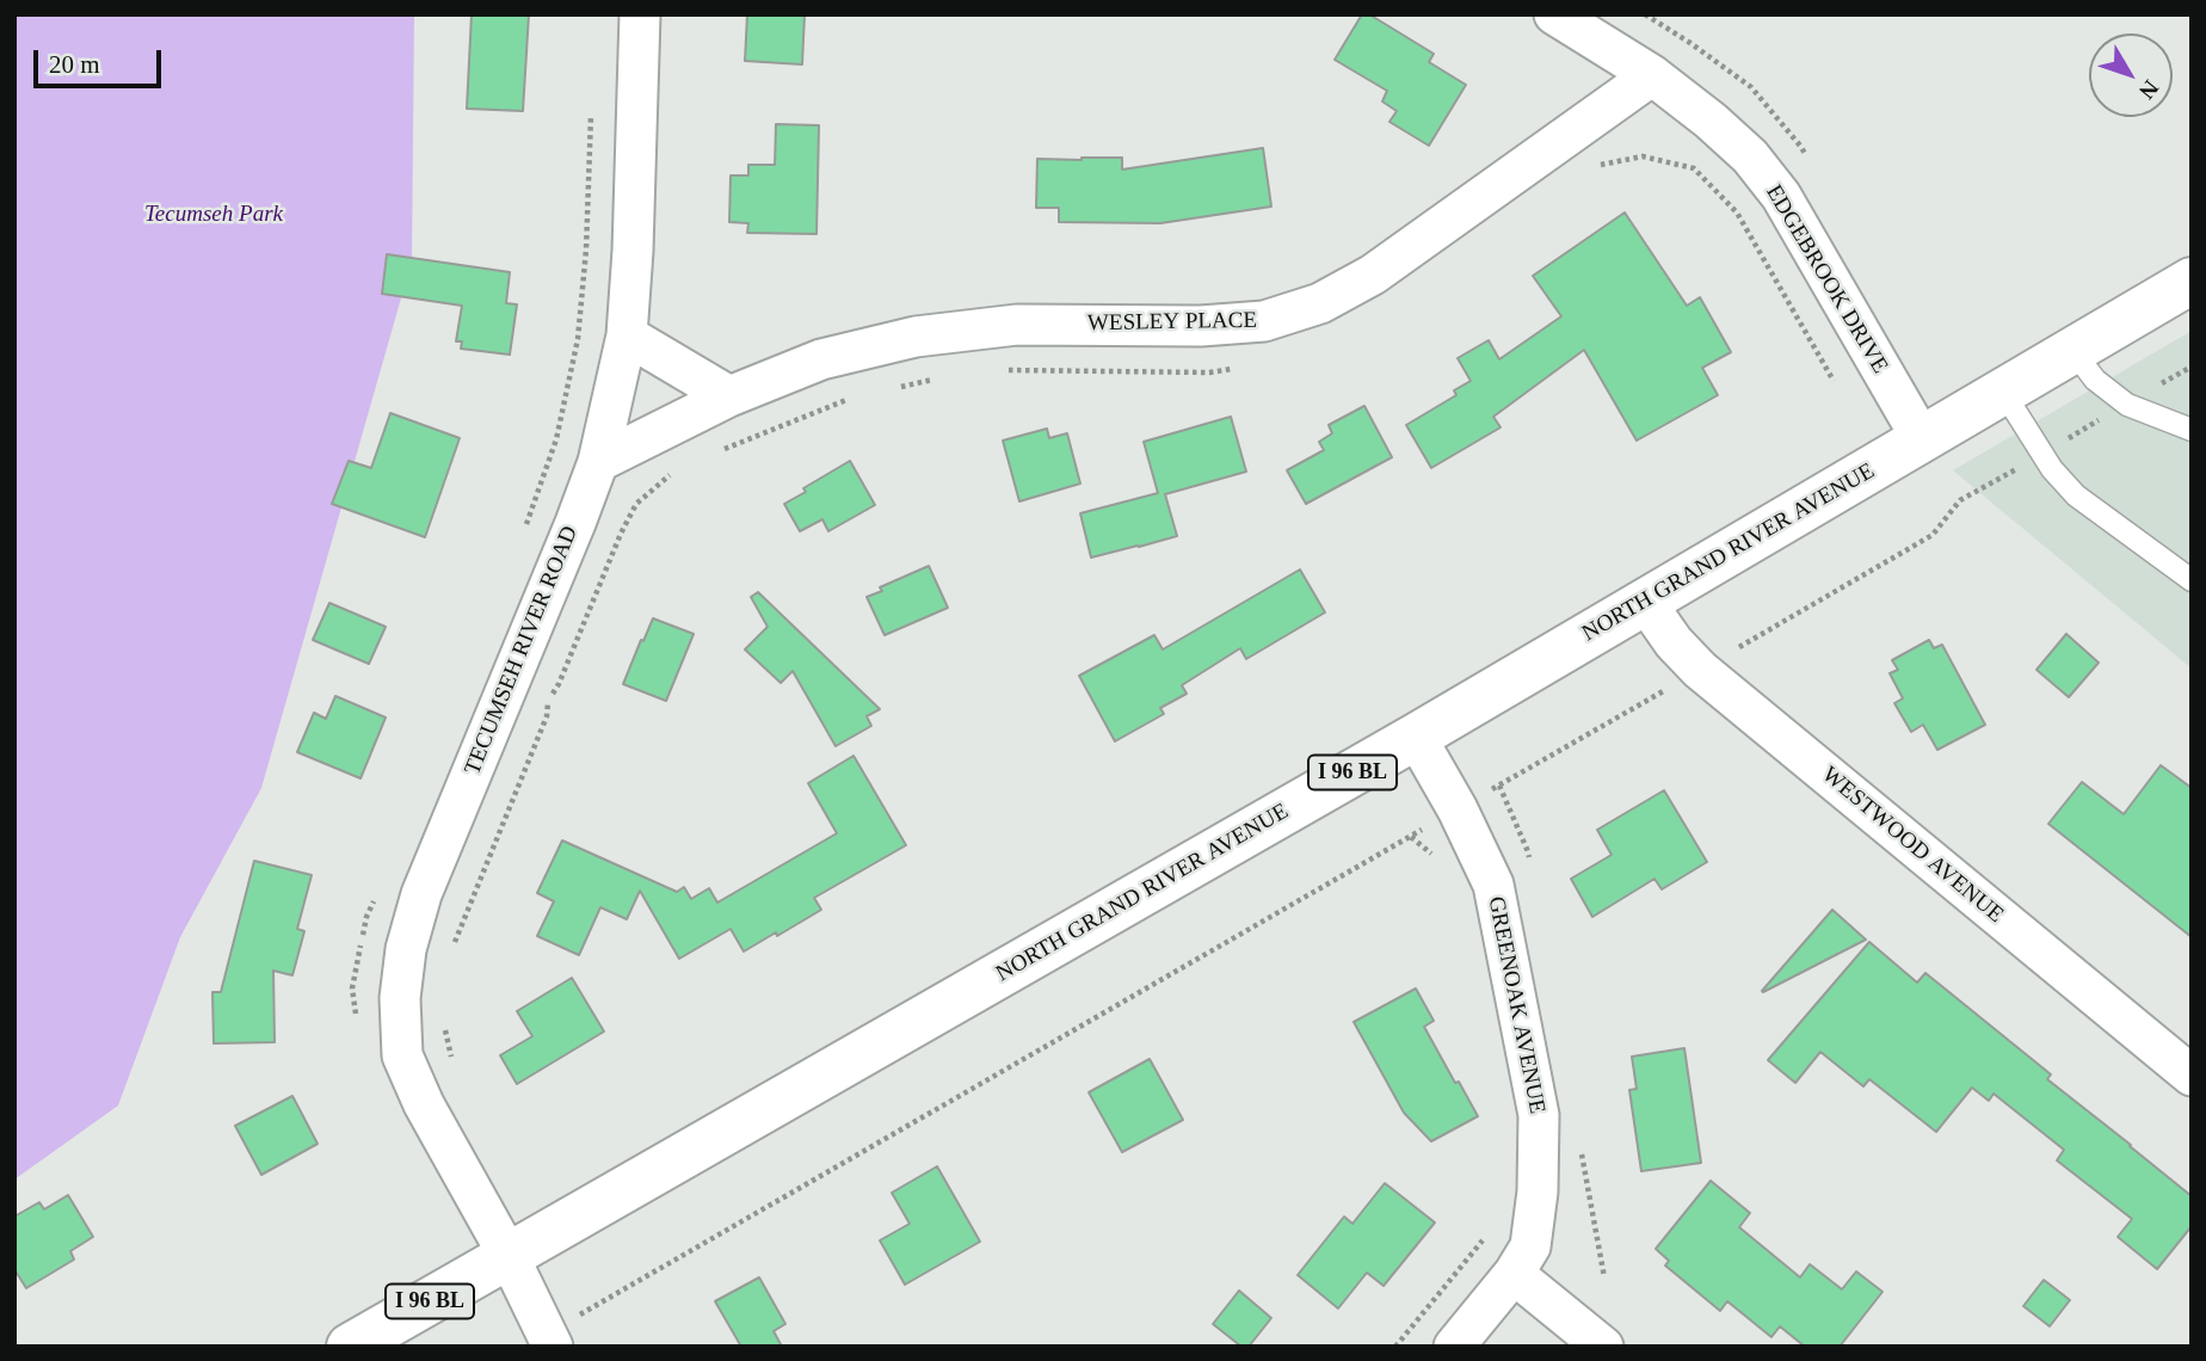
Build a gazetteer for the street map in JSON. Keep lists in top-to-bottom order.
{
  "streets": {
    "main road": ["NORTH GRAND RIVER AVENUE", "I 96 BL"],
    "street": [
      "EDGEBROOK DRIVE",
      "WESLEY PLACE",
      "TECUMSEH RIVER ROAD",
      "WESTWOOD AVENUE",
      "GREENOAK AVENUE"
    ]
  },
  "crossings": [
    ["EDGEBROOK DRIVE", "WESLEY PLACE"],
    ["EDGEBROOK DRIVE", "NORTH GRAND RIVER AVENUE"],
    ["WESLEY PLACE", "TECUMSEH RIVER ROAD"],
    ["NORTH GRAND RIVER AVENUE", "TECUMSEH RIVER ROAD"],
    ["NORTH GRAND RIVER AVENUE", "WESTWOOD AVENUE"],
    ["NORTH GRAND RIVER AVENUE", "GREENOAK AVENUE"]
  ],
  "parks": ["Tecumseh Park"],
  "scale_bar": "20 m",
  "north": "bottom right"
}
